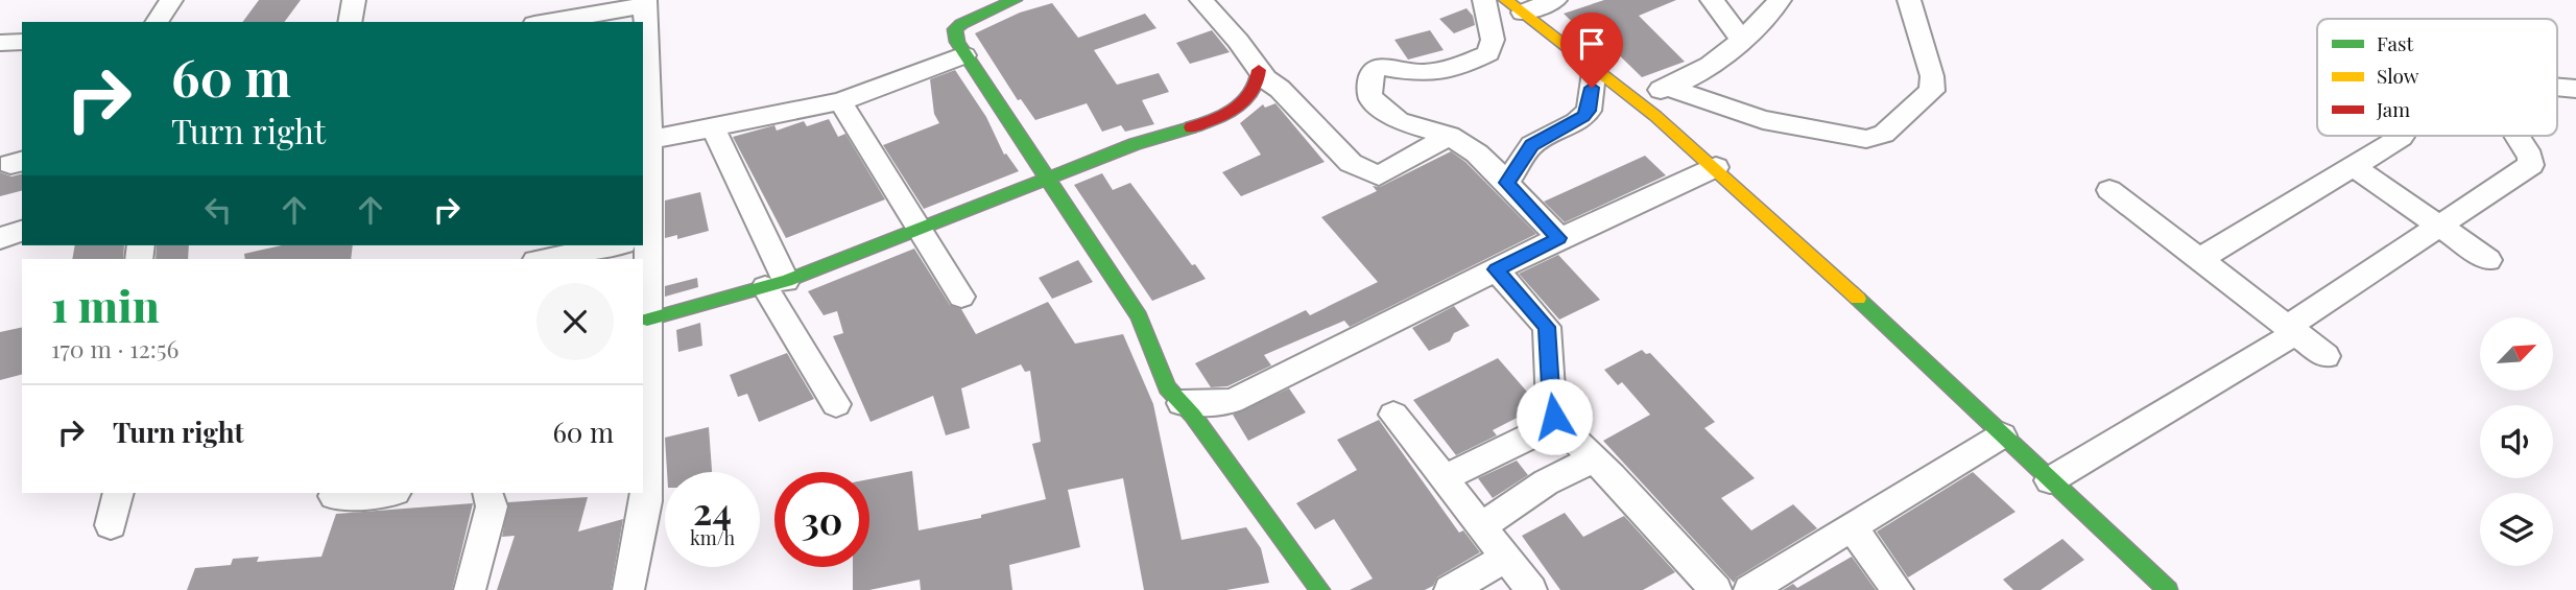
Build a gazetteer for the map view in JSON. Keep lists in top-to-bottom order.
{
  "legend": ["Fast", "Slow", "Jam"],
  "north": "top right",
  "page": {
    "turn": ["60 m", "Turn right"],
    "heading": ["1 min", "170 m · 12:56"],
    "list": [
      {
        "name": "Turn right",
        "value": "60 m"
      }
    ],
    "speed": "24 km/h",
    "limit": "30"
  }
}
